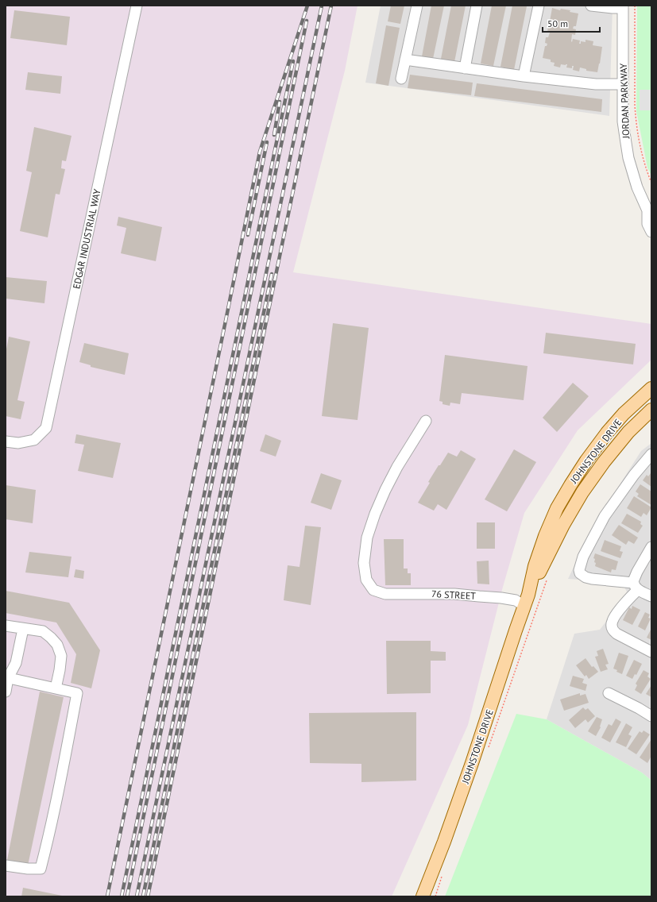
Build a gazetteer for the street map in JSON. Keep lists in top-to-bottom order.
{
  "streets": {
    "main road": ["JOHNSTONE DRIVE"],
    "street": ["JORDAN PARKWAY", "EDGAR INDUSTRIAL WAY", "76 STREET"]
  },
  "crossings": [
    ["JOHNSTONE DRIVE", "76 STREET"]
  ],
  "scale_bar": "50 m"
}
